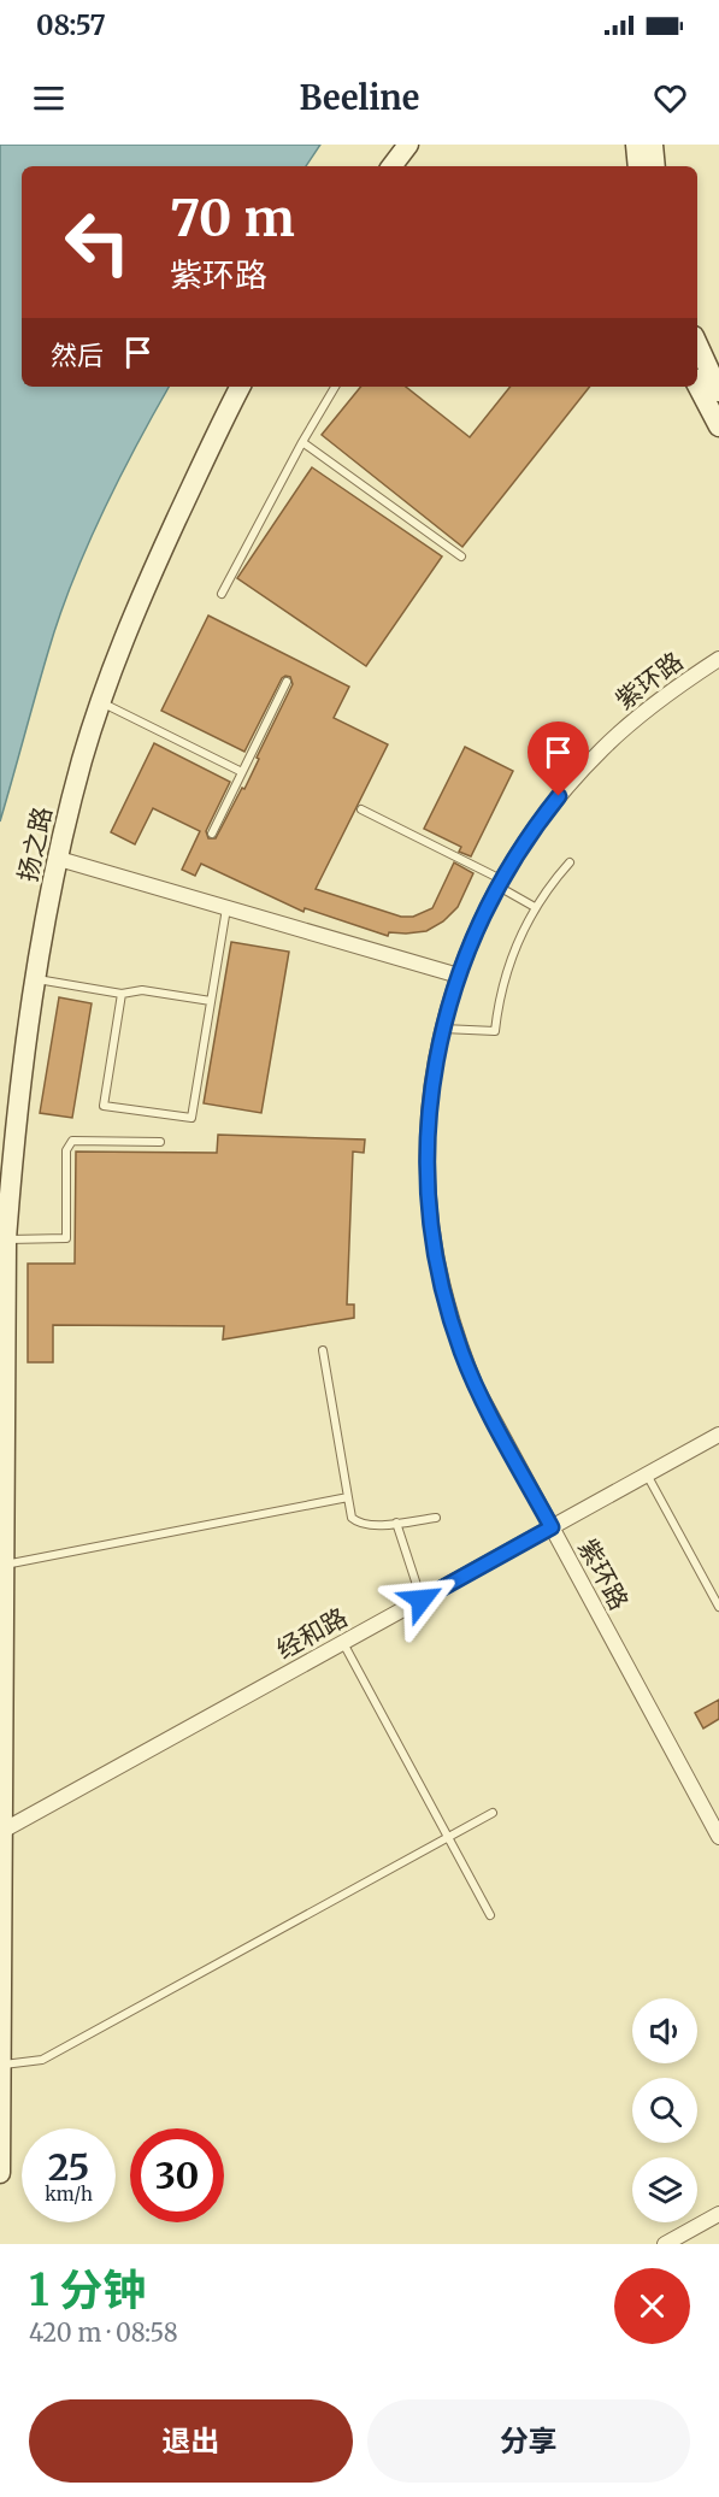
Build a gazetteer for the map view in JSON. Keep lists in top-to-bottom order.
{
  "streets": {
    "street": ["紫环路", "扬之路", "经和路"]
  },
  "crossings": [
    ["紫环路", "经和路"],
    ["扬之路", "经和路"]
  ],
  "page": {
    "status": "08:57",
    "header": "Beeline",
    "turn": ["70 m", "紫环路"],
    "then": "然后",
    "speed": "25 km/h",
    "limit": "30",
    "heading": ["1 分钟", "420 m · 08:58"],
    "buttons": ["退出", "分享"]
  }
}
